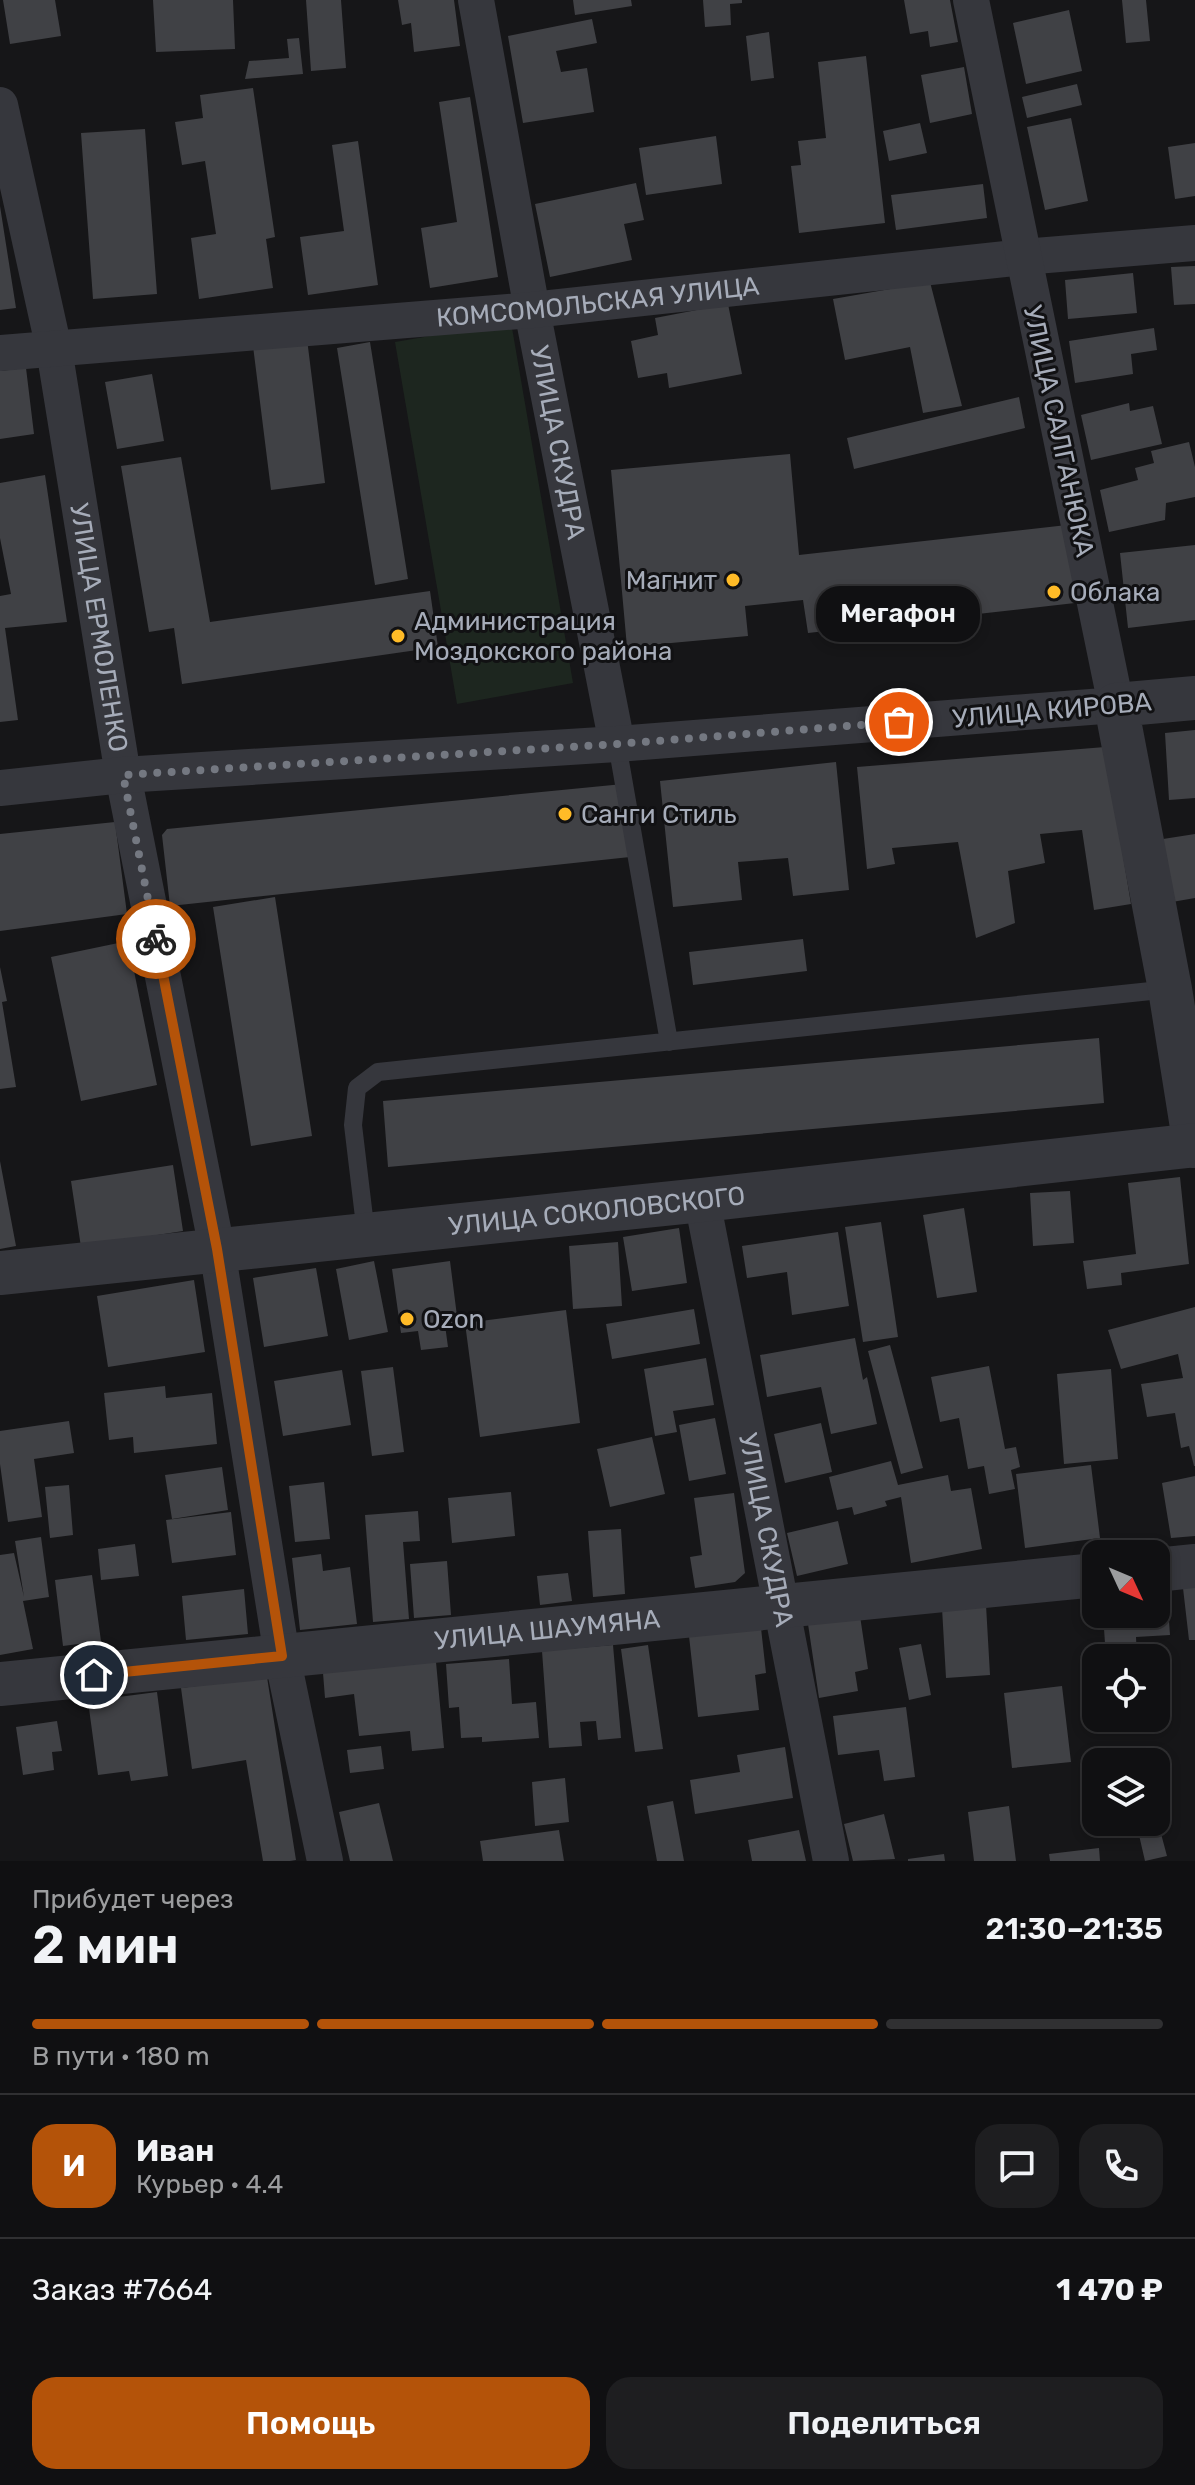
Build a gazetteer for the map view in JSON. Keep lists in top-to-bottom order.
{
  "streets": {
    "street": [
      "КОМСОМОЛЬСКАЯ УЛИЦА",
      "УЛИЦА САЛГАНЮКА",
      "УЛИЦА СКУДРА",
      "УЛИЦА ЕРМОЛЕНКО",
      "УЛИЦА КИРОВА",
      "УЛИЦА СОКОЛОВСКОГО",
      "УЛИЦА ШАУМЯНА"
    ]
  },
  "crossings": [
    ["КОМСОМОЛЬСКАЯ УЛИЦА", "УЛИЦА САЛГАНЮКА"],
    ["КОМСОМОЛЬСКАЯ УЛИЦА", "УЛИЦА СКУДРА"],
    ["КОМСОМОЛЬСКАЯ УЛИЦА", "УЛИЦА ЕРМОЛЕНКО"],
    ["УЛИЦА САЛГАНЮКА", "УЛИЦА КИРОВА"],
    ["УЛИЦА САЛГАНЮКА", "УЛИЦА СОКОЛОВСКОГО"],
    ["УЛИЦА СКУДРА", "УЛИЦА КИРОВА"],
    ["УЛИЦА СКУДРА", "УЛИЦА СОКОЛОВСКОГО"],
    ["УЛИЦА СКУДРА", "УЛИЦА ШАУМЯНА"],
    ["УЛИЦА ЕРМОЛЕНКО", "УЛИЦА КИРОВА"],
    ["УЛИЦА ЕРМОЛЕНКО", "УЛИЦА СОКОЛОВСКОГО"],
    ["УЛИЦА ЕРМОЛЕНКО", "УЛИЦА ШАУМЯНА"]
  ],
  "places": [
    "Магнит",
    "Облака",
    "Администрация Моздокского района",
    "Мегафон",
    "Санги Стиль",
    "Ozon"
  ],
  "north": "bottom right",
  "page": {
    "bubble": "Мегафон",
    "heading": ["2 мин", "Прибудет через", "21:30–21:35"],
    "panel": [
      "Иван",
      "Курьер · 4.4",
      "Заказ #7664",
      "1 470 ₽"
    ],
    "bar": "В пути · 180 m",
    "round": "И",
    "buttons": ["Помощь", "Поделиться"]
  }
}
